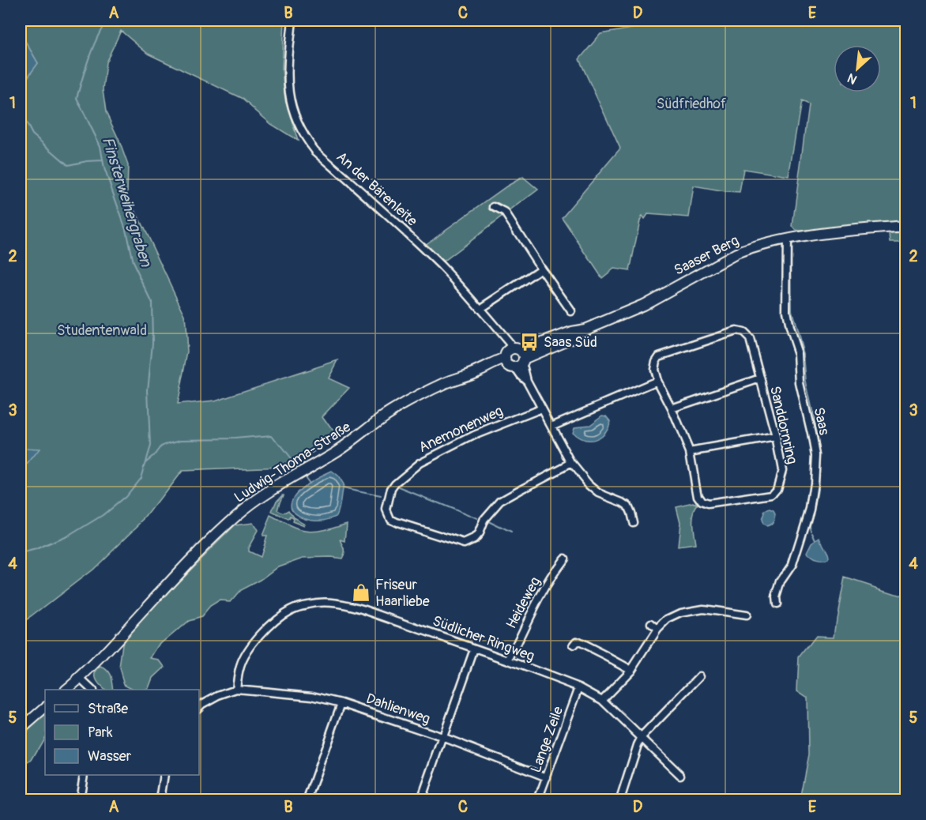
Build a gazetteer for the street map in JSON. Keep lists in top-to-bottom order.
{
  "streets": {
    "street": [
      "An der Bärenleite",
      "Saaser Berg",
      "Saas",
      "Sanddornring",
      "Anemonenweg",
      "Ludwig-Thoma-Straße",
      "Heideweg",
      "Südlicher Ringweg",
      "Dahlienweg",
      "Lange Zeile"
    ]
  },
  "crossings": [
    ["An der Bärenleite", "Saaser Berg"],
    ["An der Bärenleite", "Ludwig-Thoma-Straße"],
    ["Saaser Berg", "Saas"],
    ["Saaser Berg", "Ludwig-Thoma-Straße"],
    ["Heideweg", "Südlicher Ringweg"],
    ["Südlicher Ringweg", "Dahlienweg"],
    ["Südlicher Ringweg", "Lange Zeile"],
    ["Dahlienweg", "Lange Zeile"]
  ],
  "water": ["Finsterweihergraben"],
  "parks": ["Südfriedhof", "Studentenwald"],
  "places": {
    "bus stop": ["Saas Süd"],
    "shop": ["Friseur Haarliebe"]
  },
  "legend": ["Straße", "Park", "Wasser"],
  "north": "bottom left",
  "grid": {
    "columns": [
      "A",
      "B",
      "C",
      "D",
      "E"
    ],
    "rows": [
      "1",
      "2",
      "3",
      "4",
      "5"
    ]
  }
}
